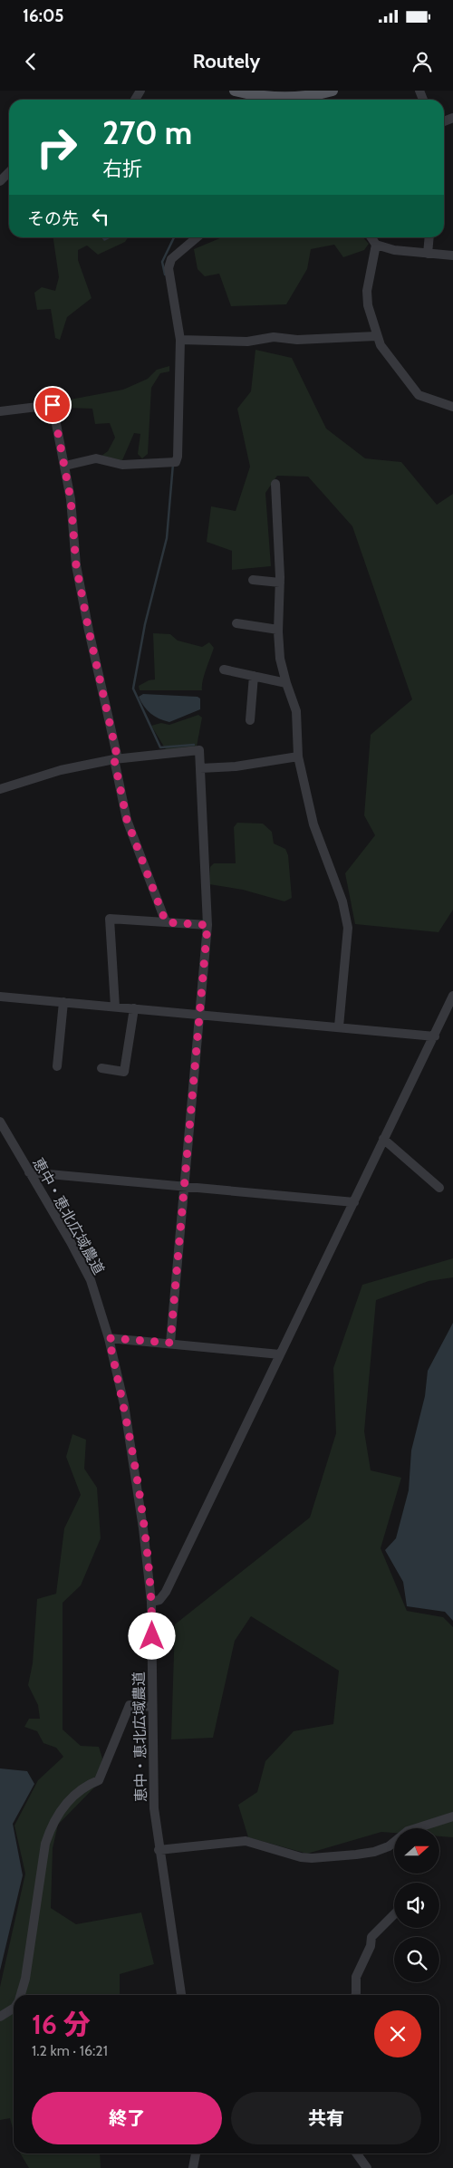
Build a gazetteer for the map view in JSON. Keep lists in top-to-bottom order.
{
  "streets": {
    "street": ["恵中・恵北広域農道"]
  },
  "north": "right",
  "page": {
    "status": "16:05",
    "header": "Routely",
    "turn": ["270 m", "右折"],
    "then": "その先",
    "heading": ["16 分", "1.2 km · 16:21"],
    "buttons": ["終了", "共有"]
  }
}
